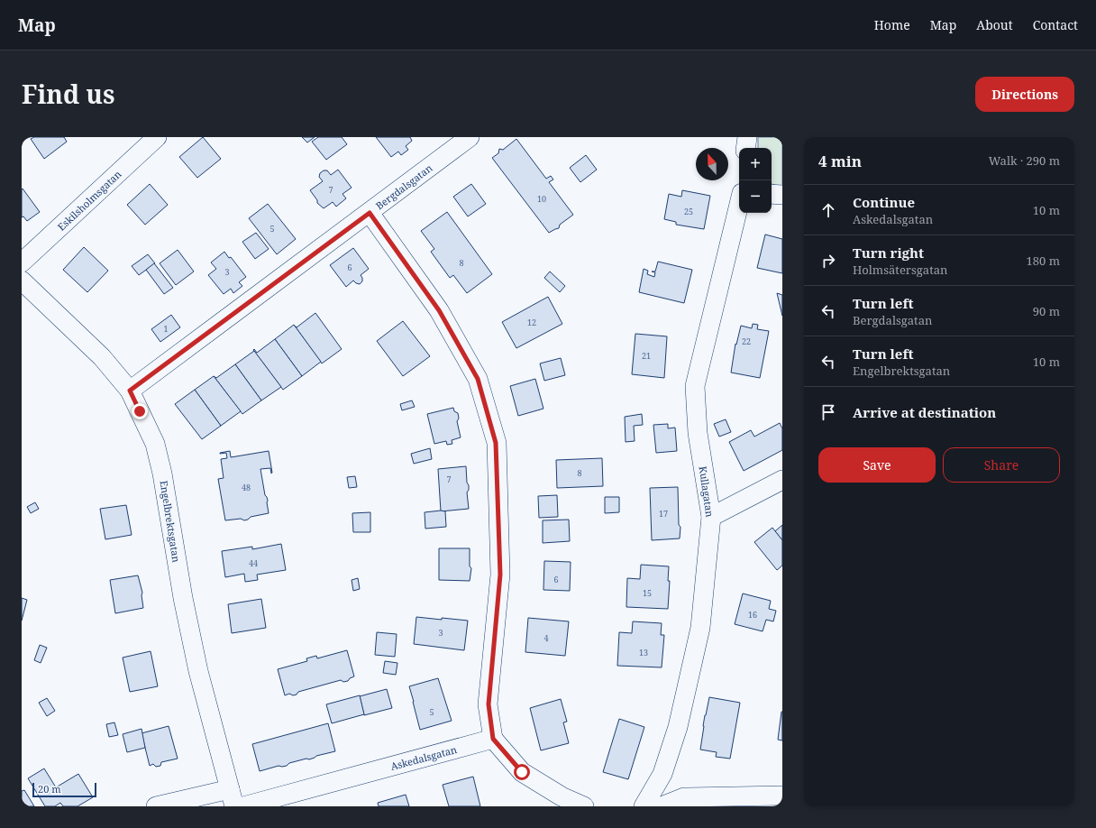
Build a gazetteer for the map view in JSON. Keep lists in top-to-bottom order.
{
  "streets": {
    "street": [
      "Bergdalsgatan",
      "Eskilsholmsgatan",
      "Kullagatan",
      "Engelbrektsgatan",
      "Askedalsgatan"
    ]
  },
  "crossings": [
    ["Bergdalsgatan", "Engelbrektsgatan"]
  ],
  "house_numbers": [
    "7",
    "10",
    "25",
    "5",
    "8",
    "6",
    "3",
    "12",
    "1",
    "22",
    "21",
    "8",
    "7",
    "48",
    "17",
    "44",
    "6",
    "15",
    "16",
    "3",
    "4",
    "13",
    "5"
  ],
  "scale_bar": "20 m",
  "north": "top",
  "page": {
    "header": "Map",
    "nav": [
      "Home",
      "Map",
      "About",
      "Contact"
    ],
    "title": "Find us",
    "buttons": [
      "Directions",
      ["Save", "Share"]
    ],
    "heading": ["4 min", "Walk · 290 m"],
    "map_buttons": ["+", "−"],
    "list": [
      ["Continue", "Askedalsgatan", "10 m"],
      ["Turn right", "Holmsätersgatan", "180 m"],
      ["Turn left", "Bergdalsgatan", "90 m"],
      ["Turn left", "Engelbrektsgatan", "10 m"],
      "Arrive at destination"
    ],
    "scale": "20 m"
  }
}
